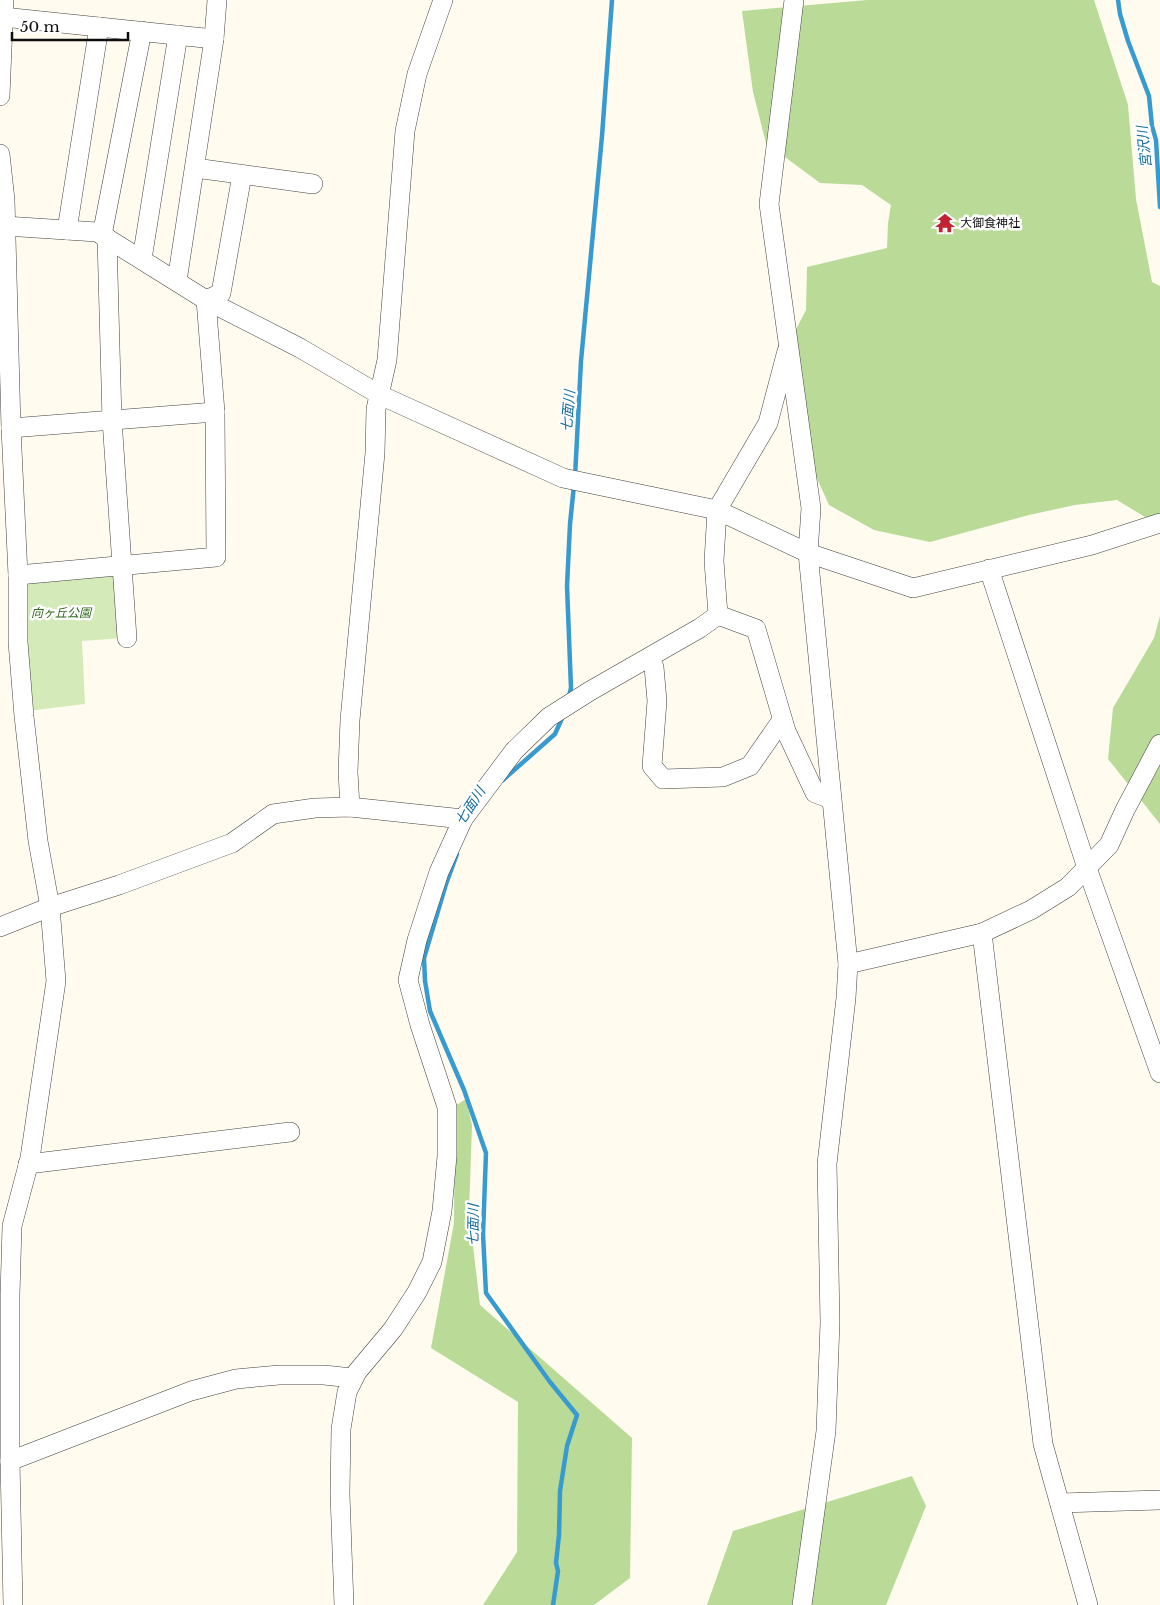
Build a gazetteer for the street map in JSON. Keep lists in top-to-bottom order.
{
  "water": ["宮沢川", "七面川"],
  "parks": ["向ヶ丘公園"],
  "places": {
    "temple": ["大御食神社"]
  },
  "scale_bar": "50 m"
}
